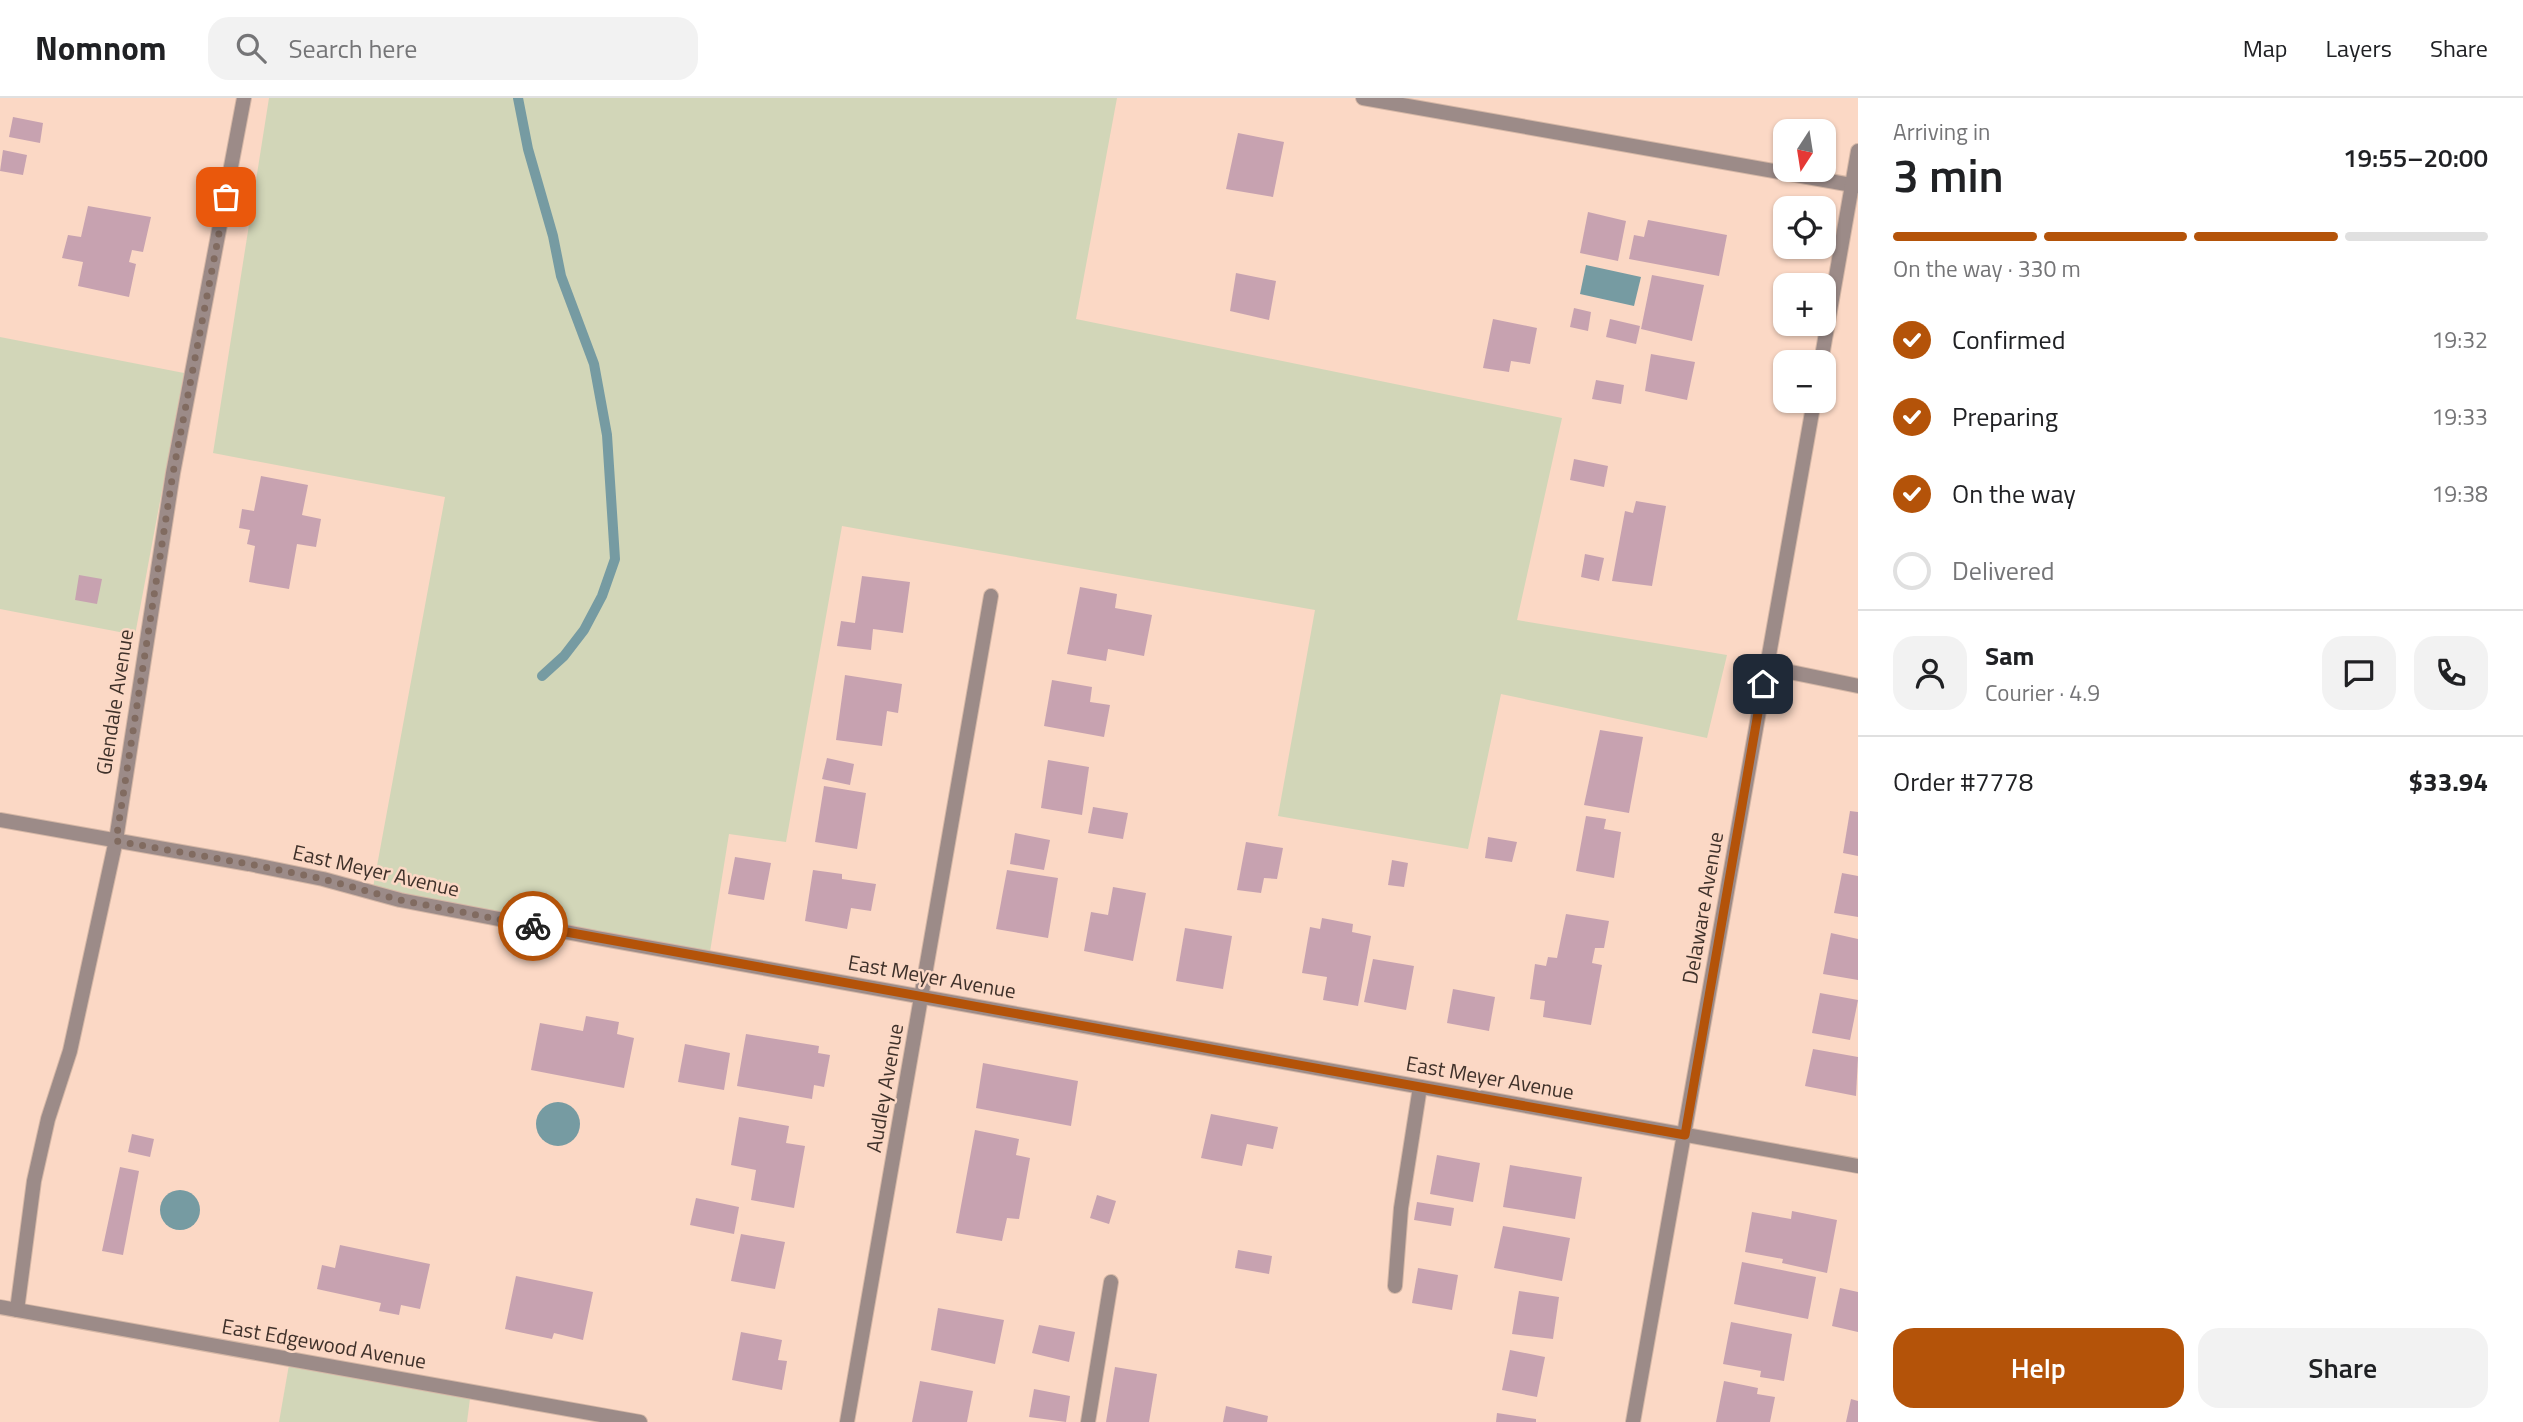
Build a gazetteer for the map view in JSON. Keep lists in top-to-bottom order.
{
  "streets": {
    "street": [
      "Glendale Avenue",
      "East Meyer Avenue",
      "Delaware Avenue",
      "Audley Avenue",
      "East Edgewood Avenue"
    ]
  },
  "crossings": [
    ["Glendale Avenue", "East Meyer Avenue"],
    ["Glendale Avenue", "East Edgewood Avenue"],
    ["East Meyer Avenue", "Delaware Avenue"],
    ["East Meyer Avenue", "Audley Avenue"]
  ],
  "north": "bottom",
  "page": {
    "header": "Nomnom",
    "search": "Search here",
    "nav": ["Map", "Layers", "Share"],
    "heading": ["3 min", "Arriving in", "19:55–20:00"],
    "panel": [
      "Sam",
      "Courier · 4.9",
      "Order #7778",
      "$33.94"
    ],
    "map_buttons": ["+", "−"],
    "bar": "On the way · 330 m",
    "list": [
      ["Confirmed", "19:32"],
      ["Preparing", "19:33"],
      ["On the way", "19:38"],
      "Delivered"
    ],
    "buttons": ["Help", "Share"]
  }
}
